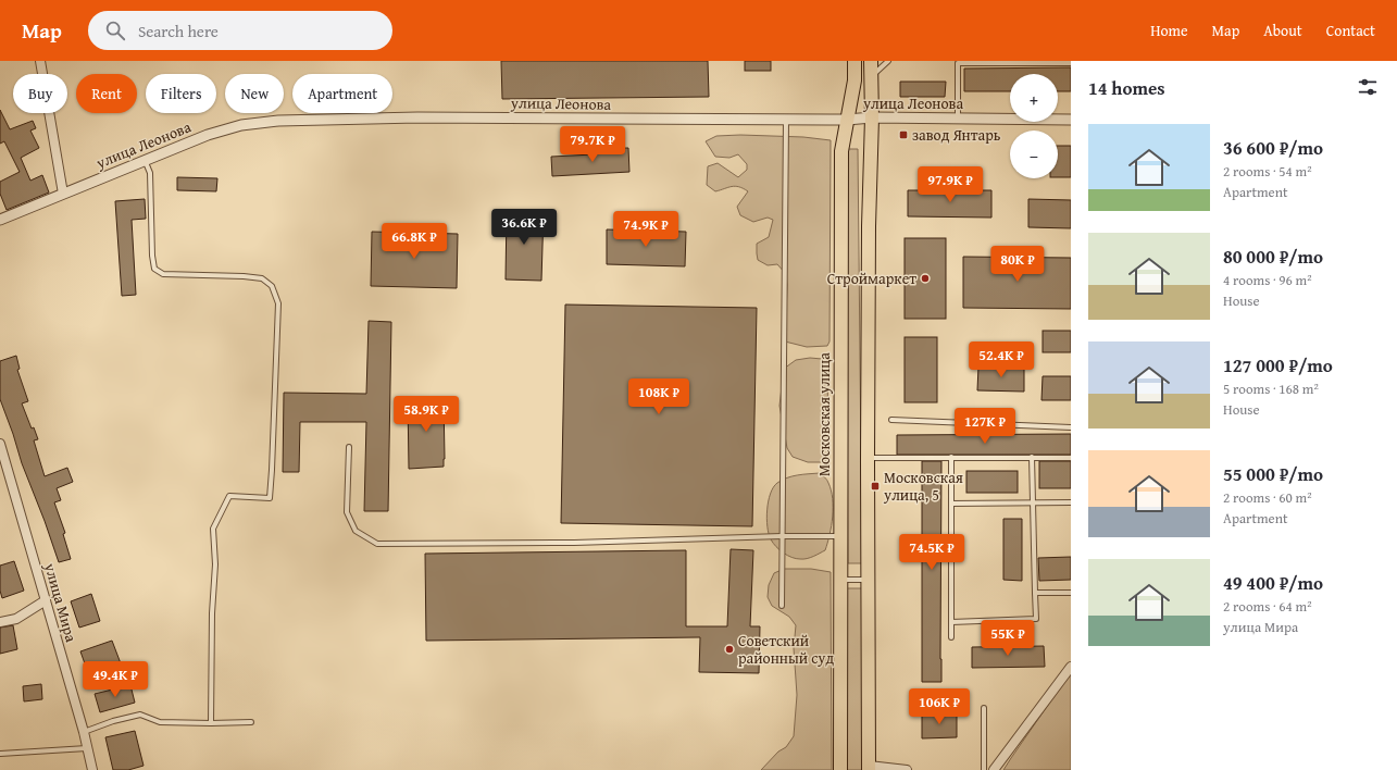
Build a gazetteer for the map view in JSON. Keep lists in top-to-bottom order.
{
  "streets": {
    "main road": ["Московская улица"],
    "street": ["улица Леонова", "улица Мира"]
  },
  "crossings": [
    ["улица Леонова", "Московская улица"]
  ],
  "places": {
    "transit": ["завод Янтарь", "Московская улица, 5"],
    "other": ["Строймаркет", "Советский районный суд"]
  },
  "page": {
    "header": "Map",
    "search": "Search here",
    "nav": [
      "Home",
      "Map",
      "About",
      "Contact"
    ],
    "heading": "14 homes",
    "map_buttons": ["+", "−"],
    "chip": [
      "Buy",
      "Rent",
      "Filters",
      "New",
      "Apartment"
    ],
    "list": [
      {
        "name": "36 600 ₽/mo",
        "note": "2 rooms · 54 m² · Apartment"
      },
      {
        "name": "80 000 ₽/mo",
        "note": "4 rooms · 96 m² · House"
      },
      {
        "name": "127 000 ₽/mo",
        "note": "5 rooms · 168 m² · House"
      },
      {
        "name": "55 000 ₽/mo",
        "note": "2 rooms · 60 m² · Apartment"
      },
      {
        "name": "49 400 ₽/mo",
        "note": "2 rooms · 64 m² · улица Мира"
      }
    ],
    "price": [
      "79.7K ₽",
      "97.9K ₽",
      "36.6K ₽",
      "74.9K ₽",
      "66.8K ₽",
      "80K ₽",
      "52.4K ₽",
      "108K ₽",
      "58.9K ₽",
      "127K ₽",
      "74.5K ₽",
      "55K ₽",
      "49.4K ₽",
      "106K ₽"
    ]
  }
}
